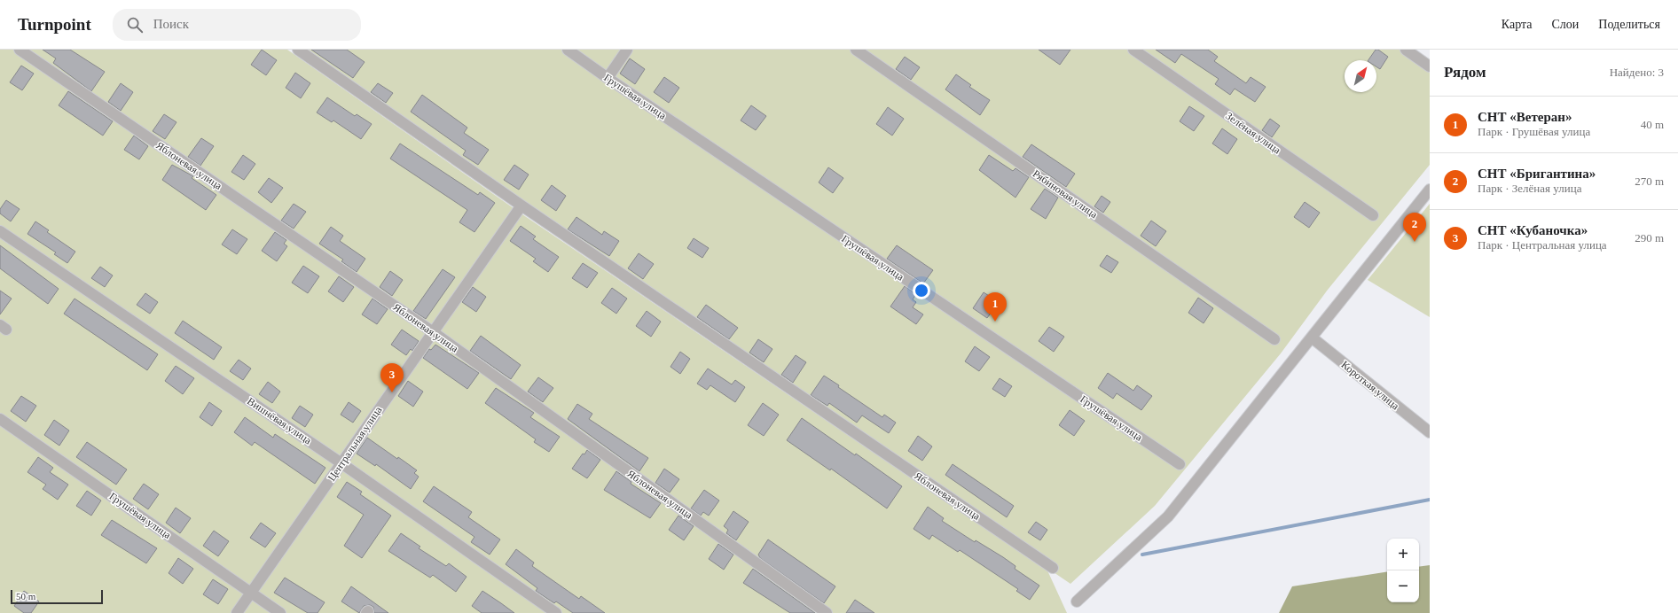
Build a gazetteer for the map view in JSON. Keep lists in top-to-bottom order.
{
  "streets": {
    "street": [
      "Грушёвая улица",
      "Зелёная улица",
      "Яблоневая улица",
      "Рябиновая улица",
      "Короткая улица",
      "Вишнёвая улица",
      "Центральная улица"
    ]
  },
  "crossings": [
    ["Грушёвая улица", "Центральная улица"],
    ["Яблоневая улица", "Центральная улица"],
    ["Вишнёвая улица", "Центральная улица"]
  ],
  "scale_bar": "50 m",
  "north": "top right",
  "page": {
    "header": "Turnpoint",
    "search": "Поиск",
    "nav": ["Карта", "Слои", "Поделиться"],
    "heading": ["Рядом", "Найдено: 3"],
    "list": [
      {
        "mark": "1",
        "name": "СНТ «Ветеран»",
        "note": "Парк · Грушёвая улица",
        "value": "40 m"
      },
      {
        "mark": "2",
        "name": "СНТ «Бригантина»",
        "note": "Парк · Зелёная улица",
        "value": "270 m"
      },
      {
        "mark": "3",
        "name": "СНТ «Кубаночка»",
        "note": "Парк · Центральная улица",
        "value": "290 m"
      }
    ],
    "pins": ["2", "1", "3"],
    "map_buttons": ["+", "−"],
    "scale": "50 m"
  }
}
